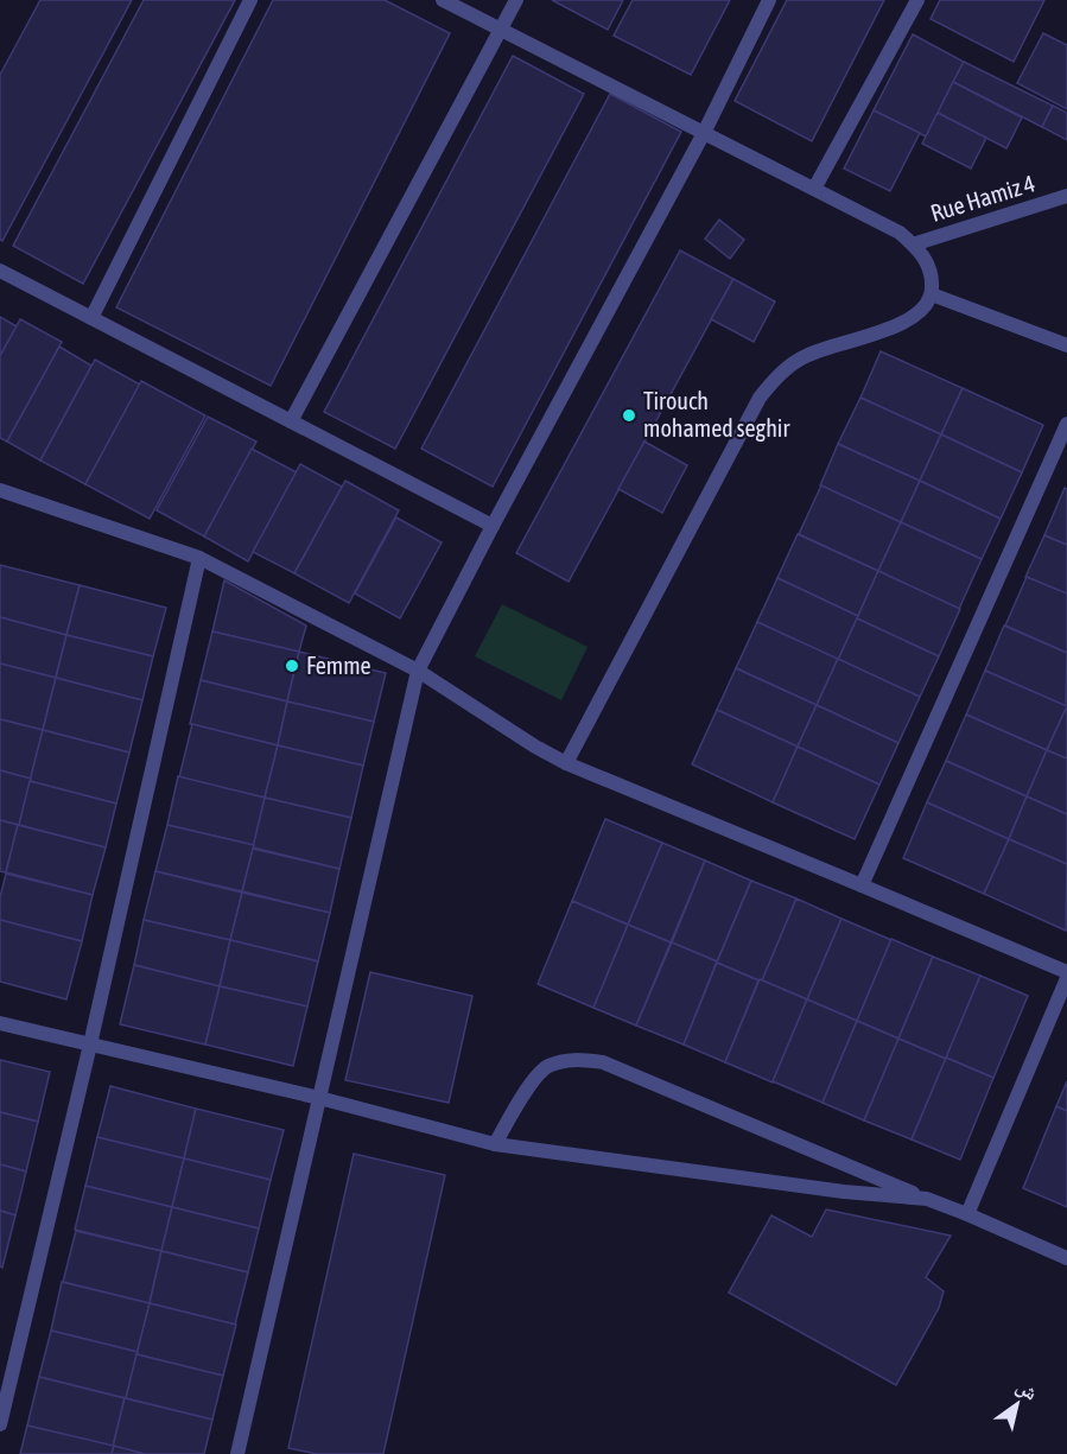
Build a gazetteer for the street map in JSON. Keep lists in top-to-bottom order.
{
  "streets": {
    "street": ["Rue Hamiz 4"]
  },
  "places": ["Tirouch mohamed seghir", "Femme"],
  "north": "top right"
}
